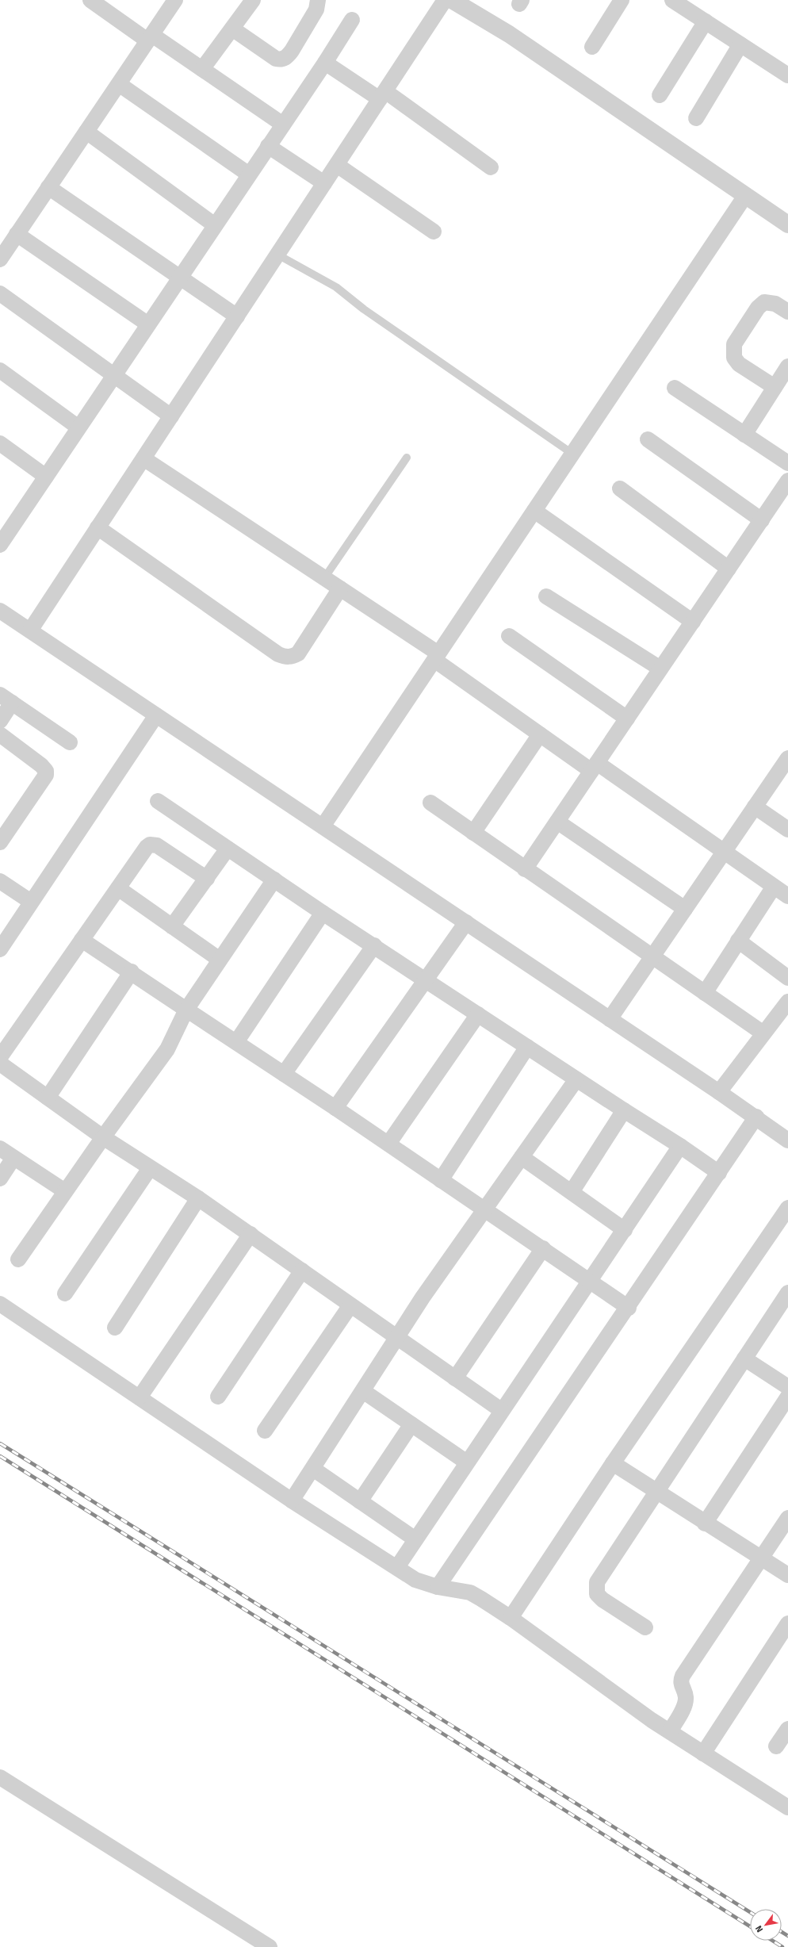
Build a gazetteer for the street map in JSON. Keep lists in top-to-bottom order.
{
  "north": "bottom left"
}
